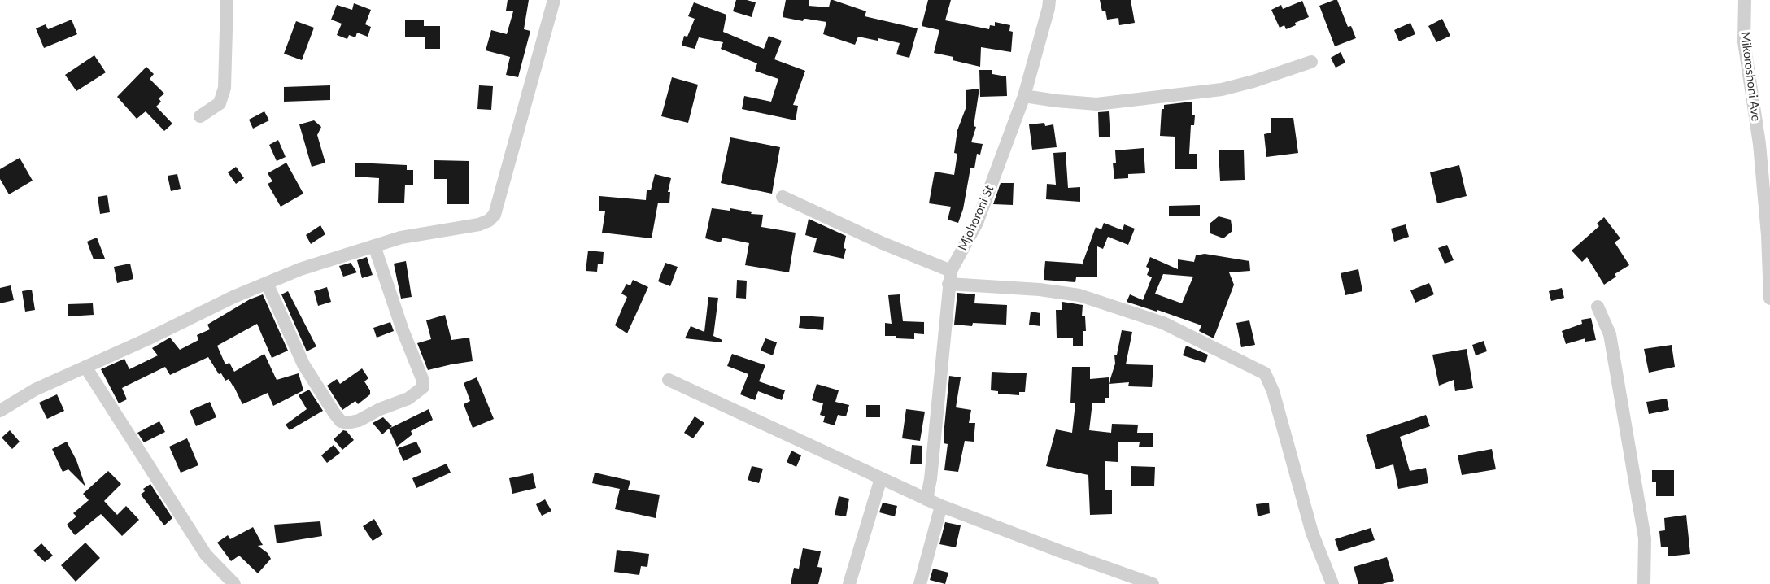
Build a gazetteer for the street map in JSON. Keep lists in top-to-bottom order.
{
  "streets": {
    "street": ["Mikoroshoni Ave", "Mjohoroni St"]
  }
}
